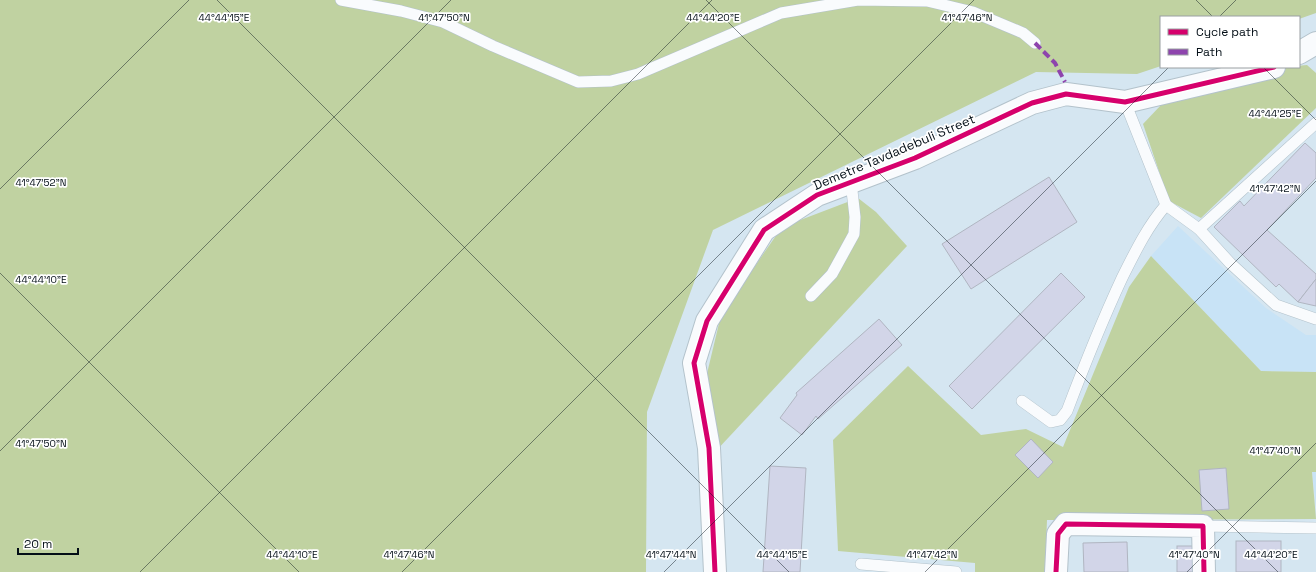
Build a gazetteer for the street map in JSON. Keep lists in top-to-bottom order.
{
  "streets": {
    "street": ["Demetre Tavdadebuli Street"]
  },
  "legend": ["Cycle path", "Path"],
  "scale_bar": "20 m",
  "coordinates": [
    "44°44'15\"E",
    "41°47'50\"N",
    "44°44'20\"E",
    "41°47'46\"N",
    "44°44'25\"E",
    "41°47'52\"N",
    "41°47'42\"N",
    "44°44'10\"E",
    "41°47'40\"N",
    "41°47'44\"N"
  ]
}
